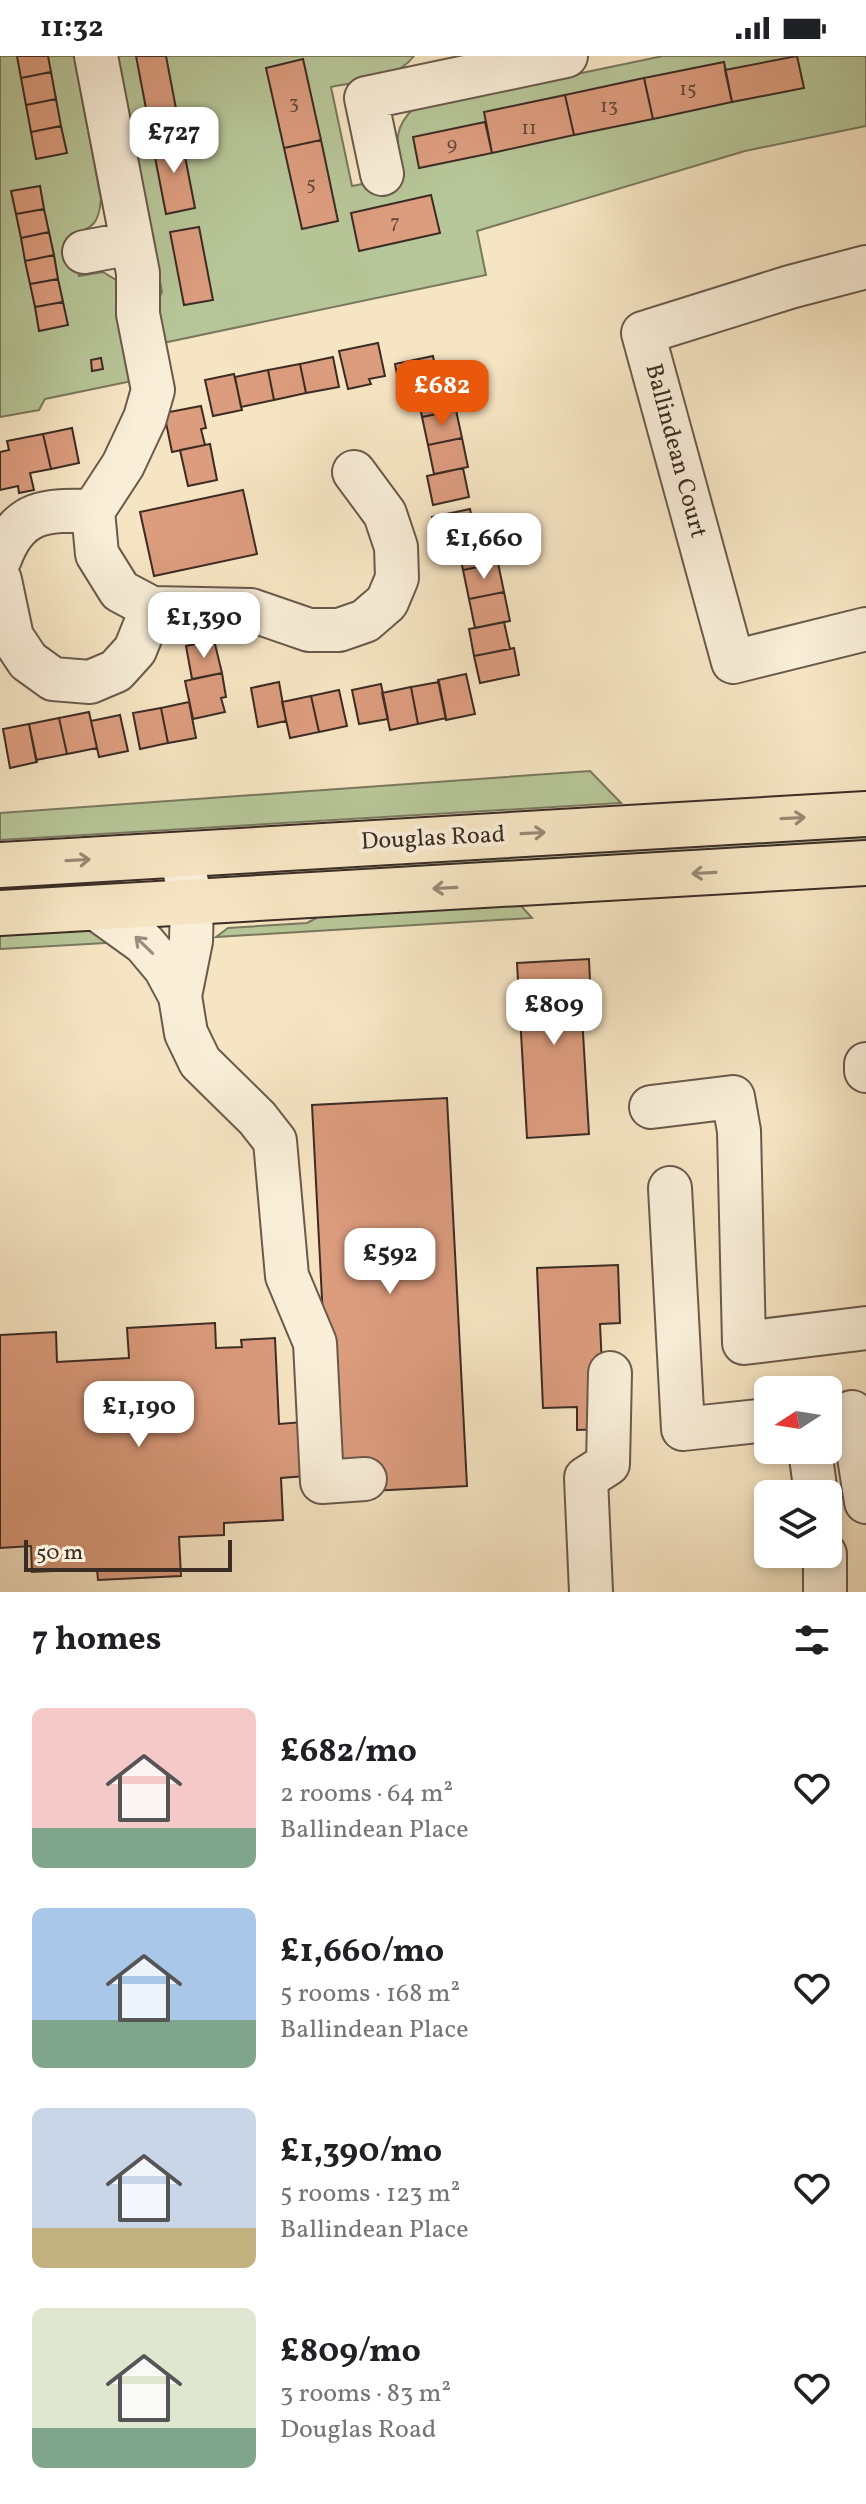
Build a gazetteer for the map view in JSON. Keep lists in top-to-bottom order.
{
  "streets": {
    "main road": ["Douglas Road"],
    "street": ["Ballindean Court"]
  },
  "house_numbers": [
    "15",
    "3",
    "13",
    "11",
    "9",
    "5",
    "7"
  ],
  "scale_bar": "50 m",
  "north": "left",
  "page": {
    "status": "11:32",
    "price": [
      "£727",
      "£682",
      "£1,660",
      "£1,390",
      "£809",
      "£592",
      "£1,190"
    ],
    "scale": "50 m",
    "heading": "7 homes",
    "list": [
      {
        "name": "£682/mo",
        "note": "2 rooms · 64 m² · Ballindean Place"
      },
      {
        "name": "£1,660/mo",
        "note": "5 rooms · 168 m² · Ballindean Place"
      },
      {
        "name": "£1,390/mo",
        "note": "5 rooms · 123 m² · Ballindean Place"
      },
      {
        "name": "£809/mo",
        "note": "3 rooms · 83 m² · Douglas Road"
      }
    ]
  }
}
